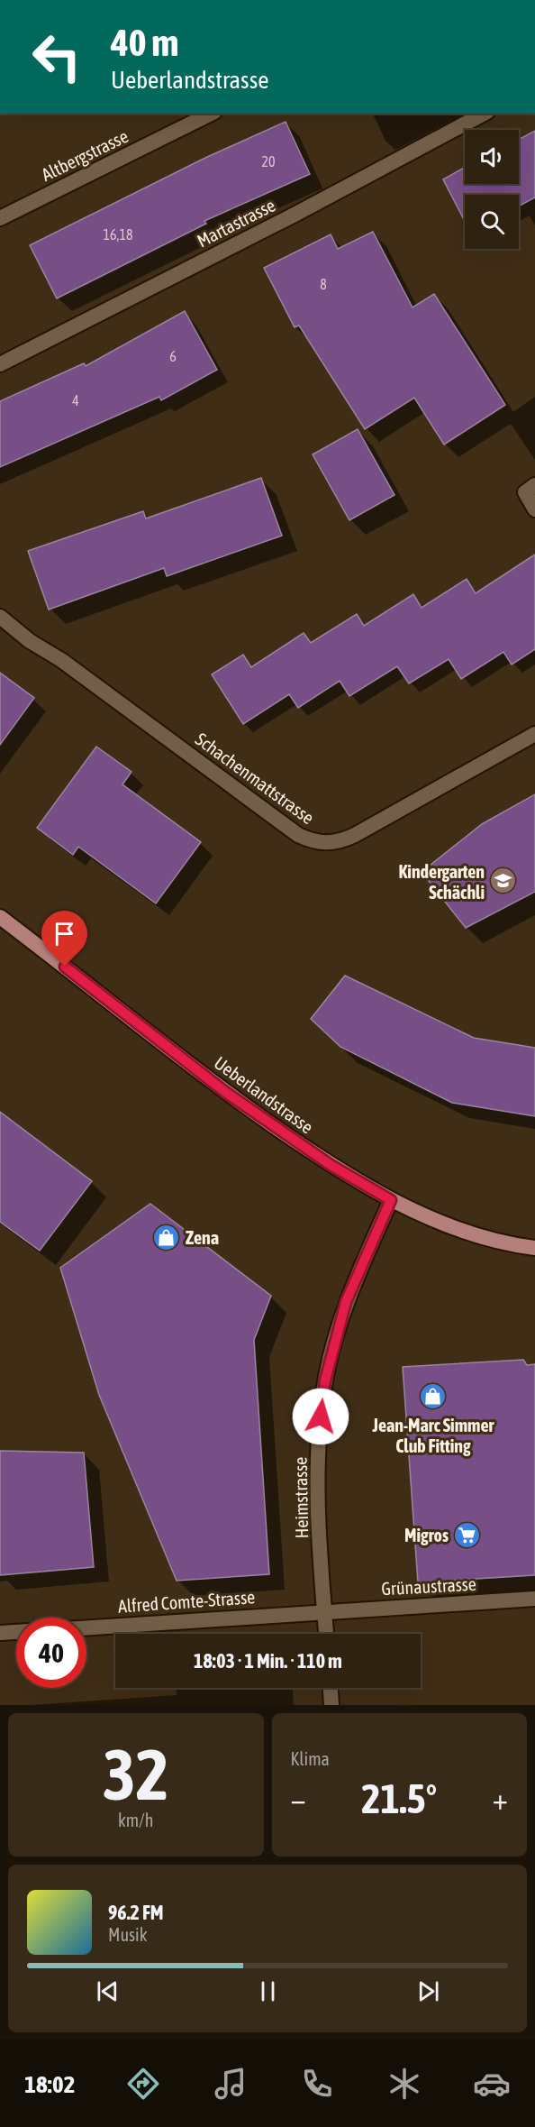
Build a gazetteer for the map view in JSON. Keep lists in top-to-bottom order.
{
  "streets": {
    "main road": ["Ueberlandstrasse"],
    "street": [
      "Altbergstrasse",
      "Martastrasse",
      "Schachenmattstrasse",
      "Heimstrasse",
      "Grünaustrasse",
      "Alfred Comte-Strasse"
    ]
  },
  "crossings": [
    ["Ueberlandstrasse", "Heimstrasse"],
    ["Heimstrasse", "Grünaustrasse"],
    ["Heimstrasse", "Alfred Comte-Strasse"],
    ["Grünaustrasse", "Alfred Comte-Strasse"]
  ],
  "places": {
    "school or university": ["Kindergarten Schächli"],
    "shop": ["Zena", "Jean-Marc Simmer Club Fitting"],
    "supermarket": ["Migros"]
  },
  "house_numbers": [
    "20",
    "16,18",
    "8",
    "6",
    "4"
  ],
  "page": {
    "turn": ["40 m", "Ueberlandstrasse"],
    "limit": "40",
    "trip": "18:03 · 1 Min. · 110 m",
    "tile": [
      ["32", "km/h"],
      "Klima"
    ],
    "heat": ["−", "21.5°", "+"],
    "song": ["96.2 FM", "Musik"],
    "tabs": "18:02"
  }
}
